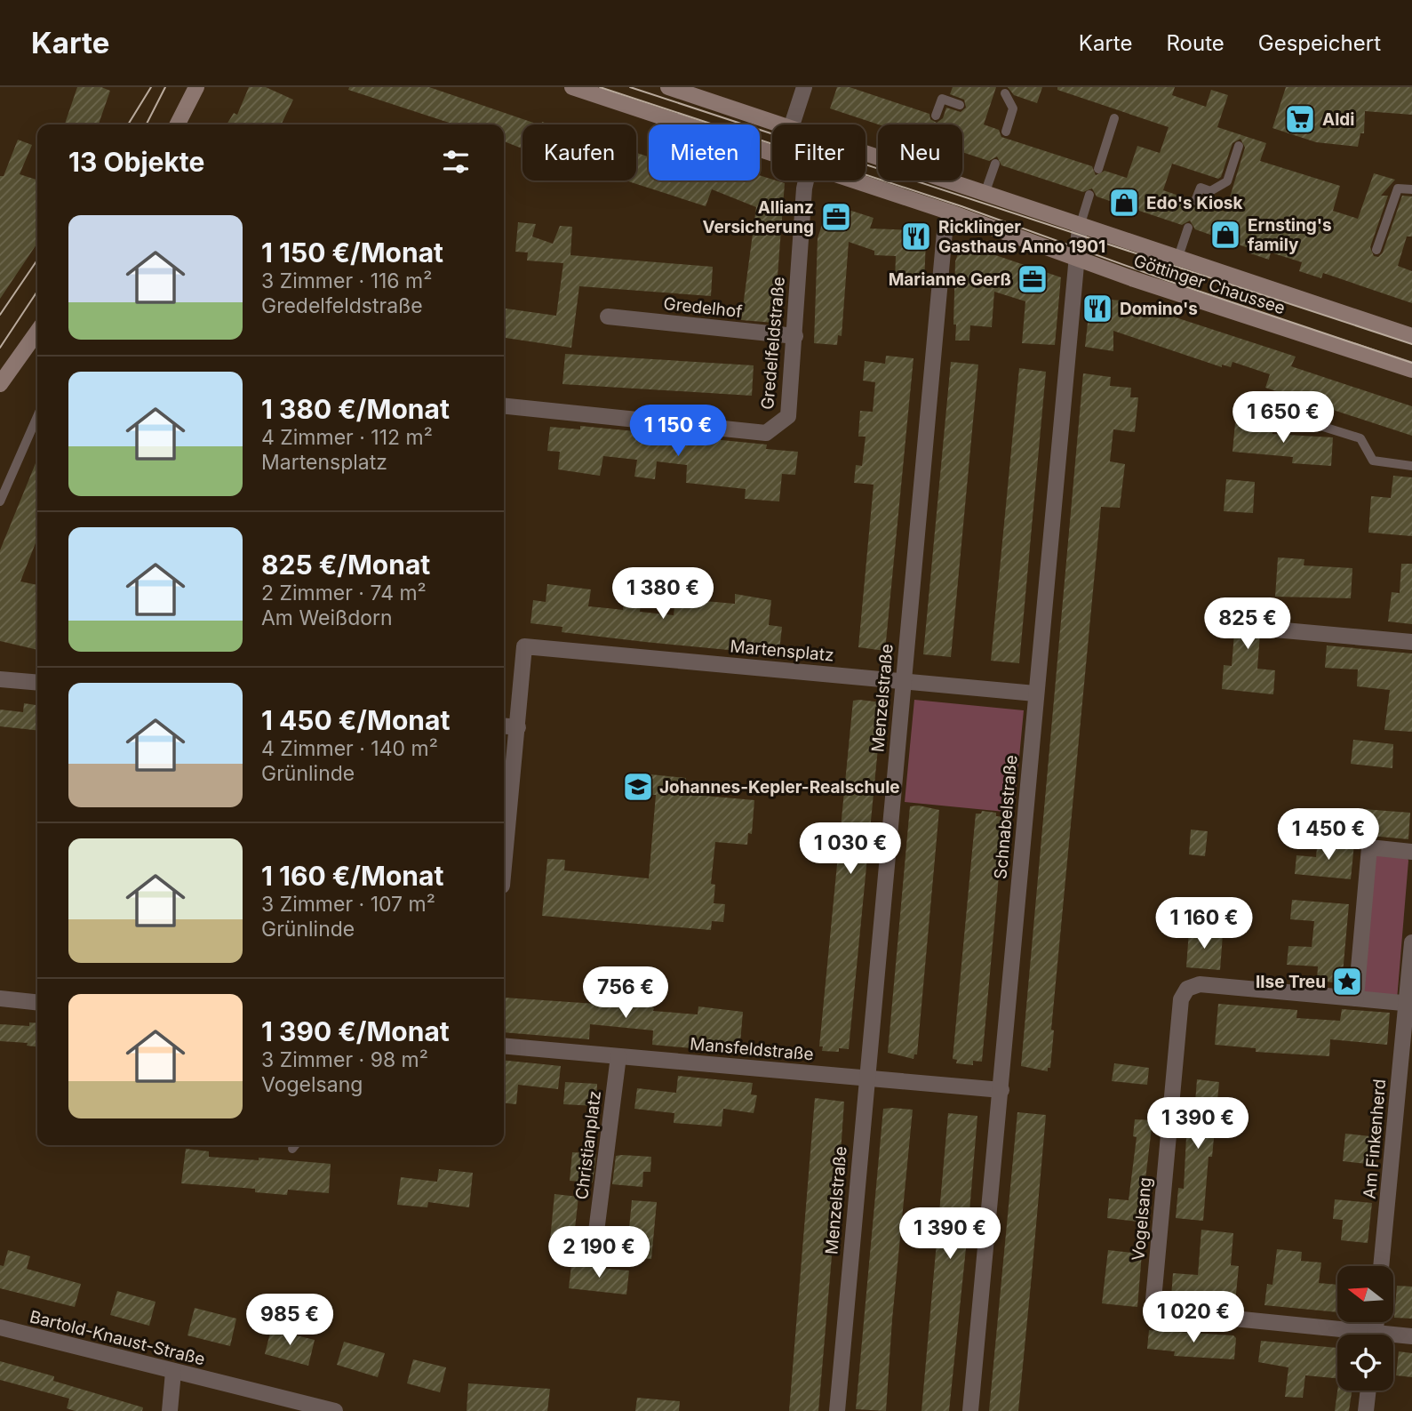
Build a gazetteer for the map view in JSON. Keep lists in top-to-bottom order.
{
  "streets": {
    "street": [
      "Göttinger Chaussee",
      "Gredelhof",
      "Gredelfeldstraße",
      "Martensplatz",
      "Menzelstraße",
      "Schnabelstraße",
      "Mansfeldstraße",
      "Am Finkenherd",
      "Christianplatz",
      "Vogelsang",
      "Bartold-Knaust-Straße"
    ]
  },
  "crossings": [
    ["Göttinger Chaussee", "Menzelstraße"],
    ["Göttinger Chaussee", "Schnabelstraße"],
    ["Gredelhof", "Gredelfeldstraße"],
    ["Martensplatz", "Menzelstraße"],
    ["Martensplatz", "Schnabelstraße"],
    ["Menzelstraße", "Mansfeldstraße"],
    ["Schnabelstraße", "Mansfeldstraße"],
    ["Mansfeldstraße", "Christianplatz"]
  ],
  "places": {
    "supermarket": ["Aldi"],
    "shop": ["Edo's Kiosk", "Ernsting's family"],
    "office": ["Allianz Versicherung", "Marianne Gerß"],
    "restaurant": ["Ricklinger Gasthaus Anno 1901", "Domino's"],
    "school or university": ["Johannes-Kepler-Realschule"],
    "place": ["Ilse Treu"]
  },
  "north": "left",
  "page": {
    "header": "Karte",
    "nav": ["Karte", "Route", "Gespeichert"],
    "chip": [
      "Kaufen",
      "Mieten",
      "Filter",
      "Neu"
    ],
    "heading": "13 Objekte",
    "list": [
      {
        "name": "1 150 €/Monat",
        "note": "3 Zimmer · 116 m² · Gredelfeldstraße"
      },
      {
        "name": "1 380 €/Monat",
        "note": "4 Zimmer · 112 m² · Martensplatz"
      },
      {
        "name": "825 €/Monat",
        "note": "2 Zimmer · 74 m² · Am Weißdorn"
      },
      {
        "name": "1 450 €/Monat",
        "note": "4 Zimmer · 140 m² · Grünlinde"
      },
      {
        "name": "1 160 €/Monat",
        "note": "3 Zimmer · 107 m² · Grünlinde"
      },
      {
        "name": "1 390 €/Monat",
        "note": "3 Zimmer · 98 m² · Vogelsang"
      }
    ],
    "price": [
      "1 650 €",
      "1 150 €",
      "1 380 €",
      "825 €",
      "1 450 €",
      "1 030 €",
      "1 160 €",
      "756 €",
      "1 390 €",
      "1 390 €",
      "2 190 €",
      "1 020 €",
      "985 €"
    ]
  }
}
